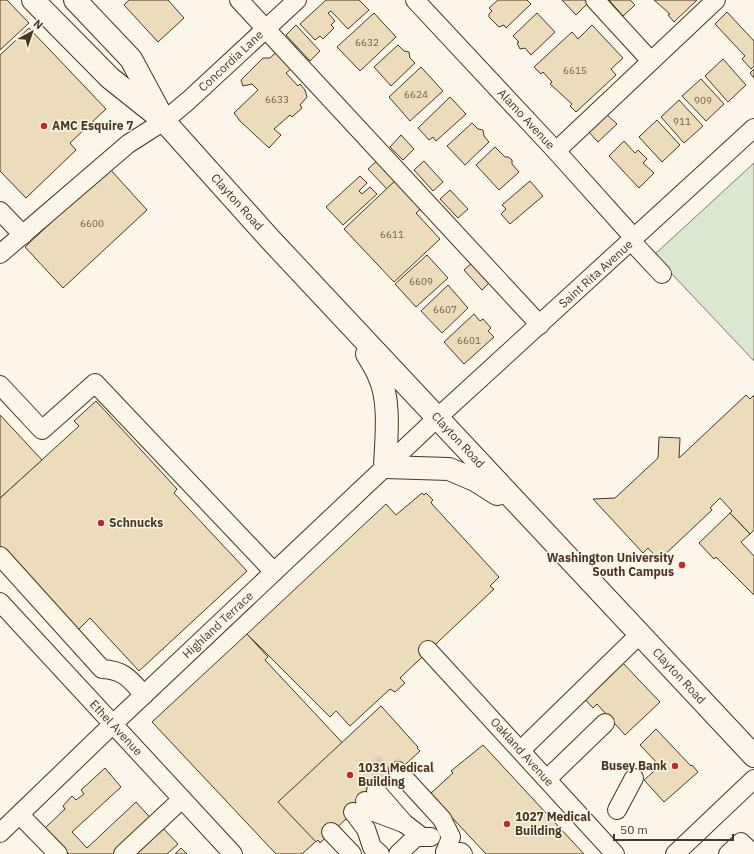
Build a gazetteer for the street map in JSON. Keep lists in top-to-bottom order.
{
  "streets": {
    "main road": ["Clayton Road"],
    "street": [
      "Concordia Lane",
      "Alamo Avenue",
      "Saint Rita Avenue",
      "Highland Terrace",
      "Ethel Avenue",
      "Oakland Avenue"
    ]
  },
  "crossings": [
    ["Concordia Lane", "Clayton Road"],
    ["Alamo Avenue", "Saint Rita Avenue"],
    ["Clayton Road", "Saint Rita Avenue"],
    ["Clayton Road", "Highland Terrace"],
    ["Saint Rita Avenue", "Highland Terrace"],
    ["Highland Terrace", "Ethel Avenue"]
  ],
  "places": [
    "AMC Esquire 7",
    "Schnucks",
    "Washington University South Campus",
    "Busey Bank",
    "1031 Medical Building",
    "1027 Medical Building"
  ],
  "house_numbers": [
    "6632",
    "6615",
    "6624",
    "6633",
    "909",
    "911",
    "6600",
    "6611",
    "6609",
    "6607",
    "6601"
  ],
  "scale_bar": "50 m",
  "north": "top right"
}
